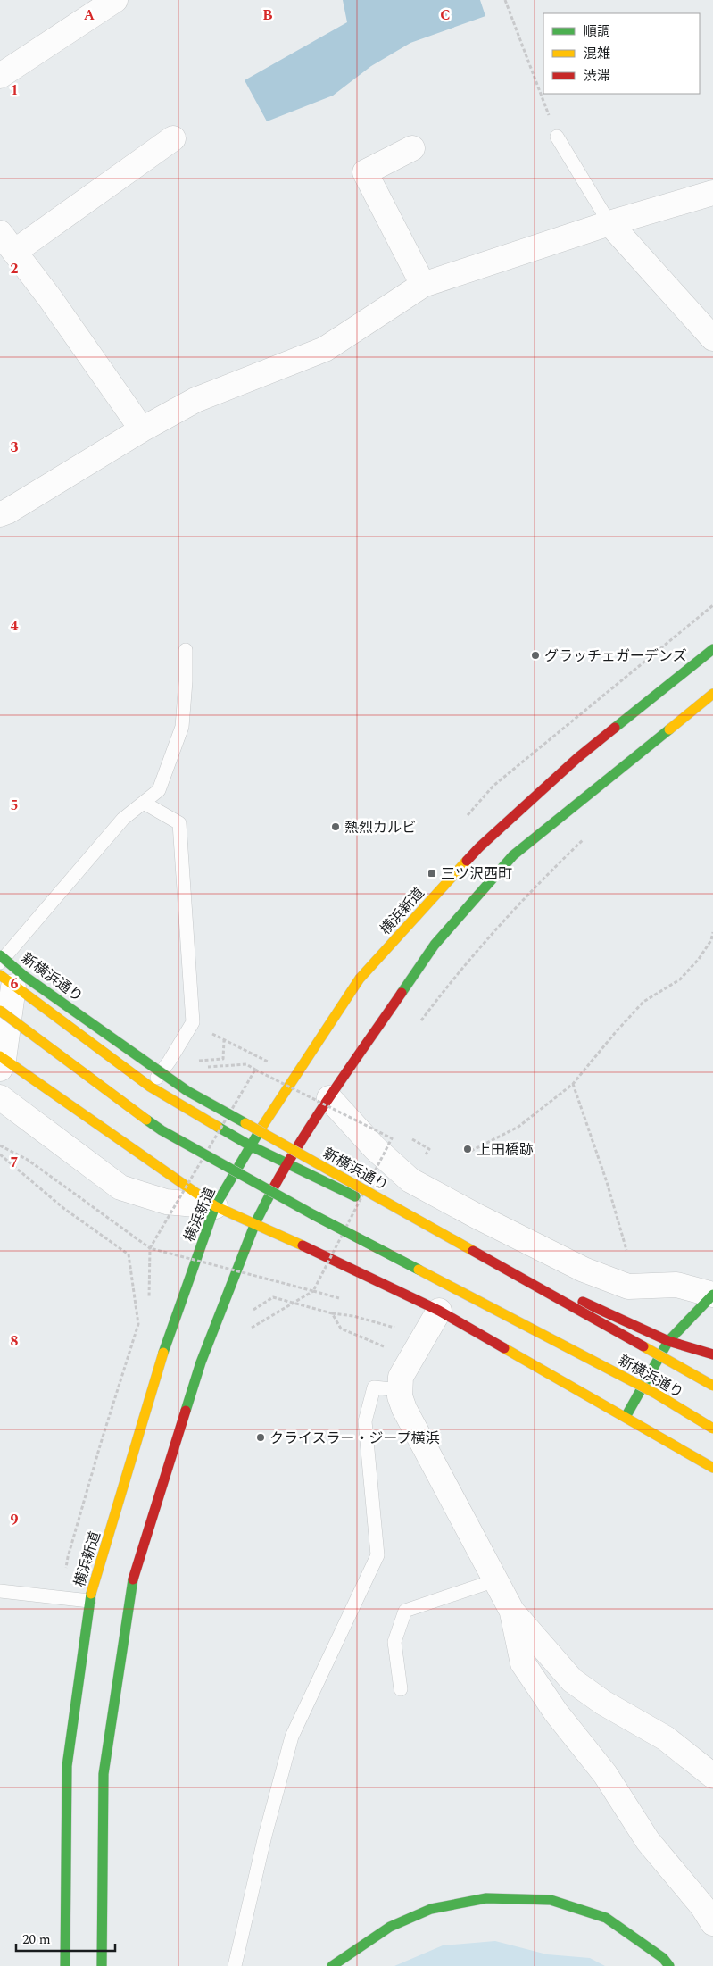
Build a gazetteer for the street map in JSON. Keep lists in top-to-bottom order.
{
  "streets": {
    "main road": ["横浜新道", "新横浜通り"]
  },
  "places": {
    "other": [
      "グラッチェガーデンズ",
      "熱烈カルビ",
      "上田橋跡",
      "クライスラー・ジープ横浜"
    ],
    "transit": ["三ツ沢西町"]
  },
  "legend": ["順調", "混雑", "渋滞"],
  "scale_bar": "20 m",
  "grid": {
    "columns": ["A", "B", "C"],
    "rows": [
      "1",
      "2",
      "3",
      "4",
      "5",
      "6",
      "7",
      "8",
      "9"
    ]
  }
}
